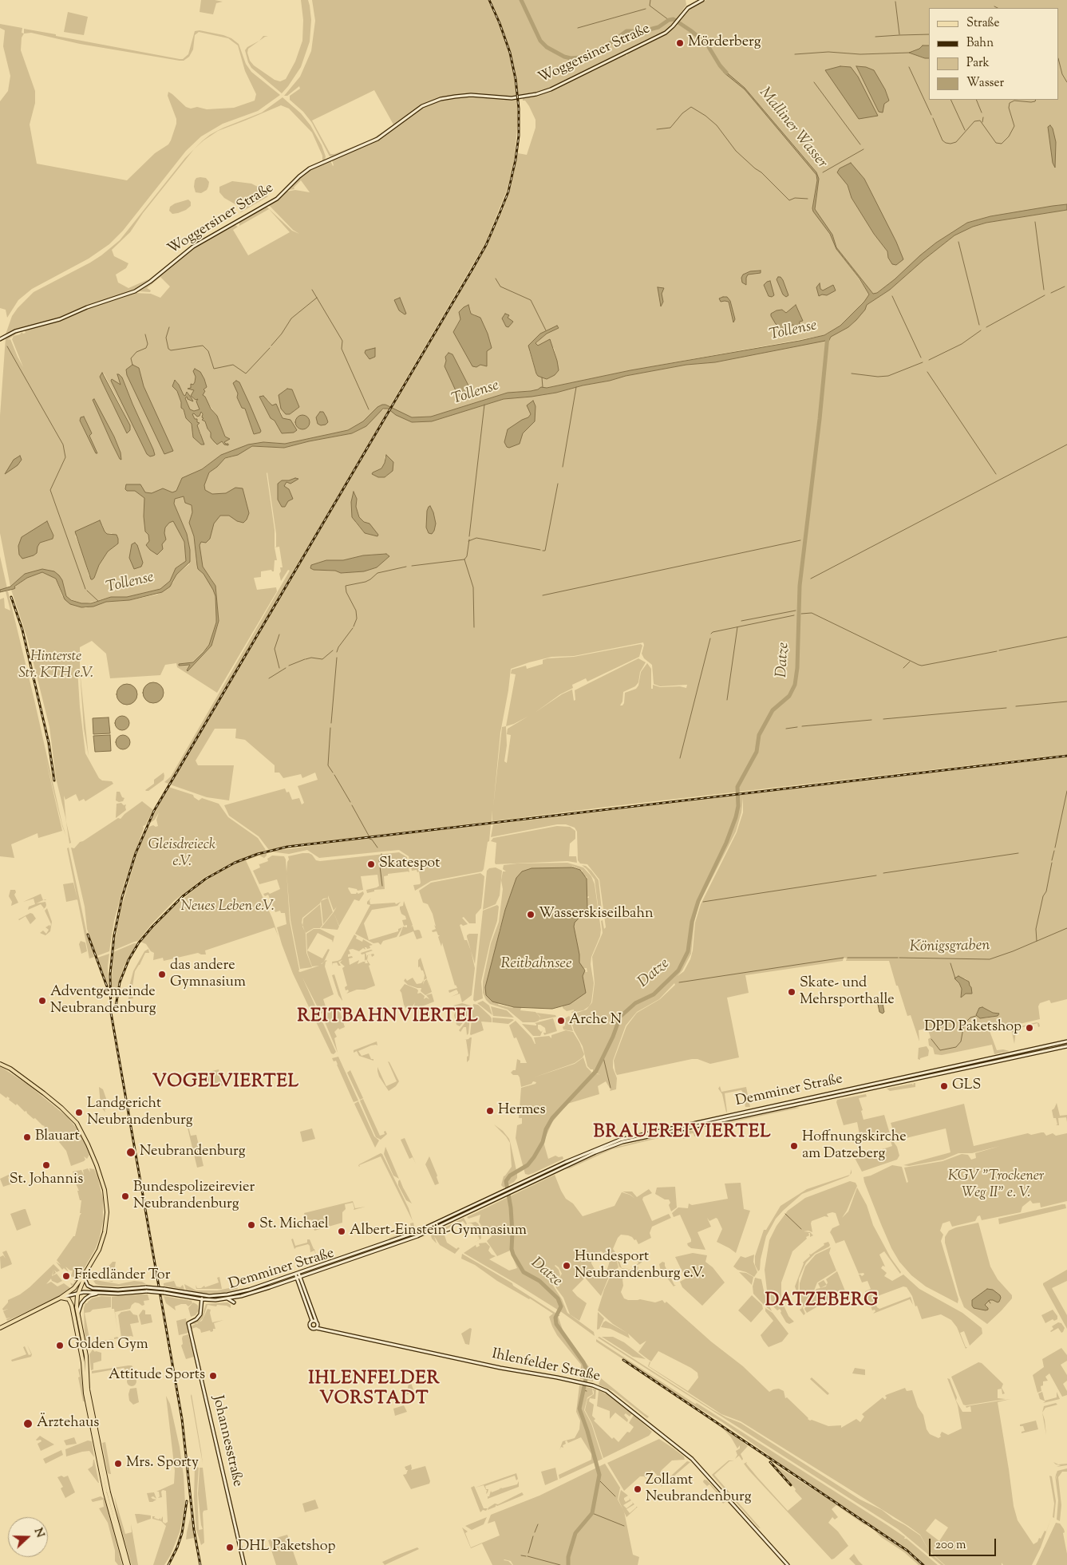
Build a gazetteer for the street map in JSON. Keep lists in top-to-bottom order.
{
  "streets": {
    "main road": [
      "Woggersiner Straße",
      "Demminer Straße",
      "Ihlenfelder Straße",
      "Johannesstraße"
    ]
  },
  "crossings": [
    ["Demminer Straße", "Johannesstraße"]
  ],
  "districts": [
    "REITBAHNVIERTEL",
    "VOGELVIERTEL",
    "BRAUEREIVIERTEL",
    "DATZEBERG",
    "IHLENFELDER VORSTADT"
  ],
  "water": [
    "Malliner Wasser",
    "Tollense",
    "Datze",
    "Königsgraben",
    "Reitbahnsee"
  ],
  "parks": [
    "Hinterste Str. KTH e.V.",
    "Gleisdreieck e.V.",
    "Neues Leben e.V.",
    "KGV \"Trockener Weg II\" e. V."
  ],
  "places": [
    "Mörderberg",
    "Skatespot",
    "Wasserskiseilbahn",
    "das andere Gymnasium",
    "Skate- und Mehrsporthalle",
    "Adventgemeinde Neubrandenburg",
    "Arche N",
    "DPD Paketshop",
    "GLS",
    "Hermes",
    "Landgericht Neubrandenburg",
    "Blauart",
    "Hoffnungskirche am Datzeberg",
    "Neubrandenburg",
    "St. Johannis",
    "Bundespolizeirevier Neubrandenburg",
    "St. Michael",
    "Albert-Einstein-Gymnasium",
    "Hundesport Neubrandenburg e.V.",
    "Friedländer Tor",
    "Golden Gym",
    "Attitude Sports",
    "Ärztehaus",
    "Mrs. Sporty",
    "Zollamt Neubrandenburg",
    "DHL Paketshop"
  ],
  "legend": [
    "Straße",
    "Bahn",
    "Park",
    "Wasser"
  ],
  "scale_bar": "200 m",
  "north": "right"
}
